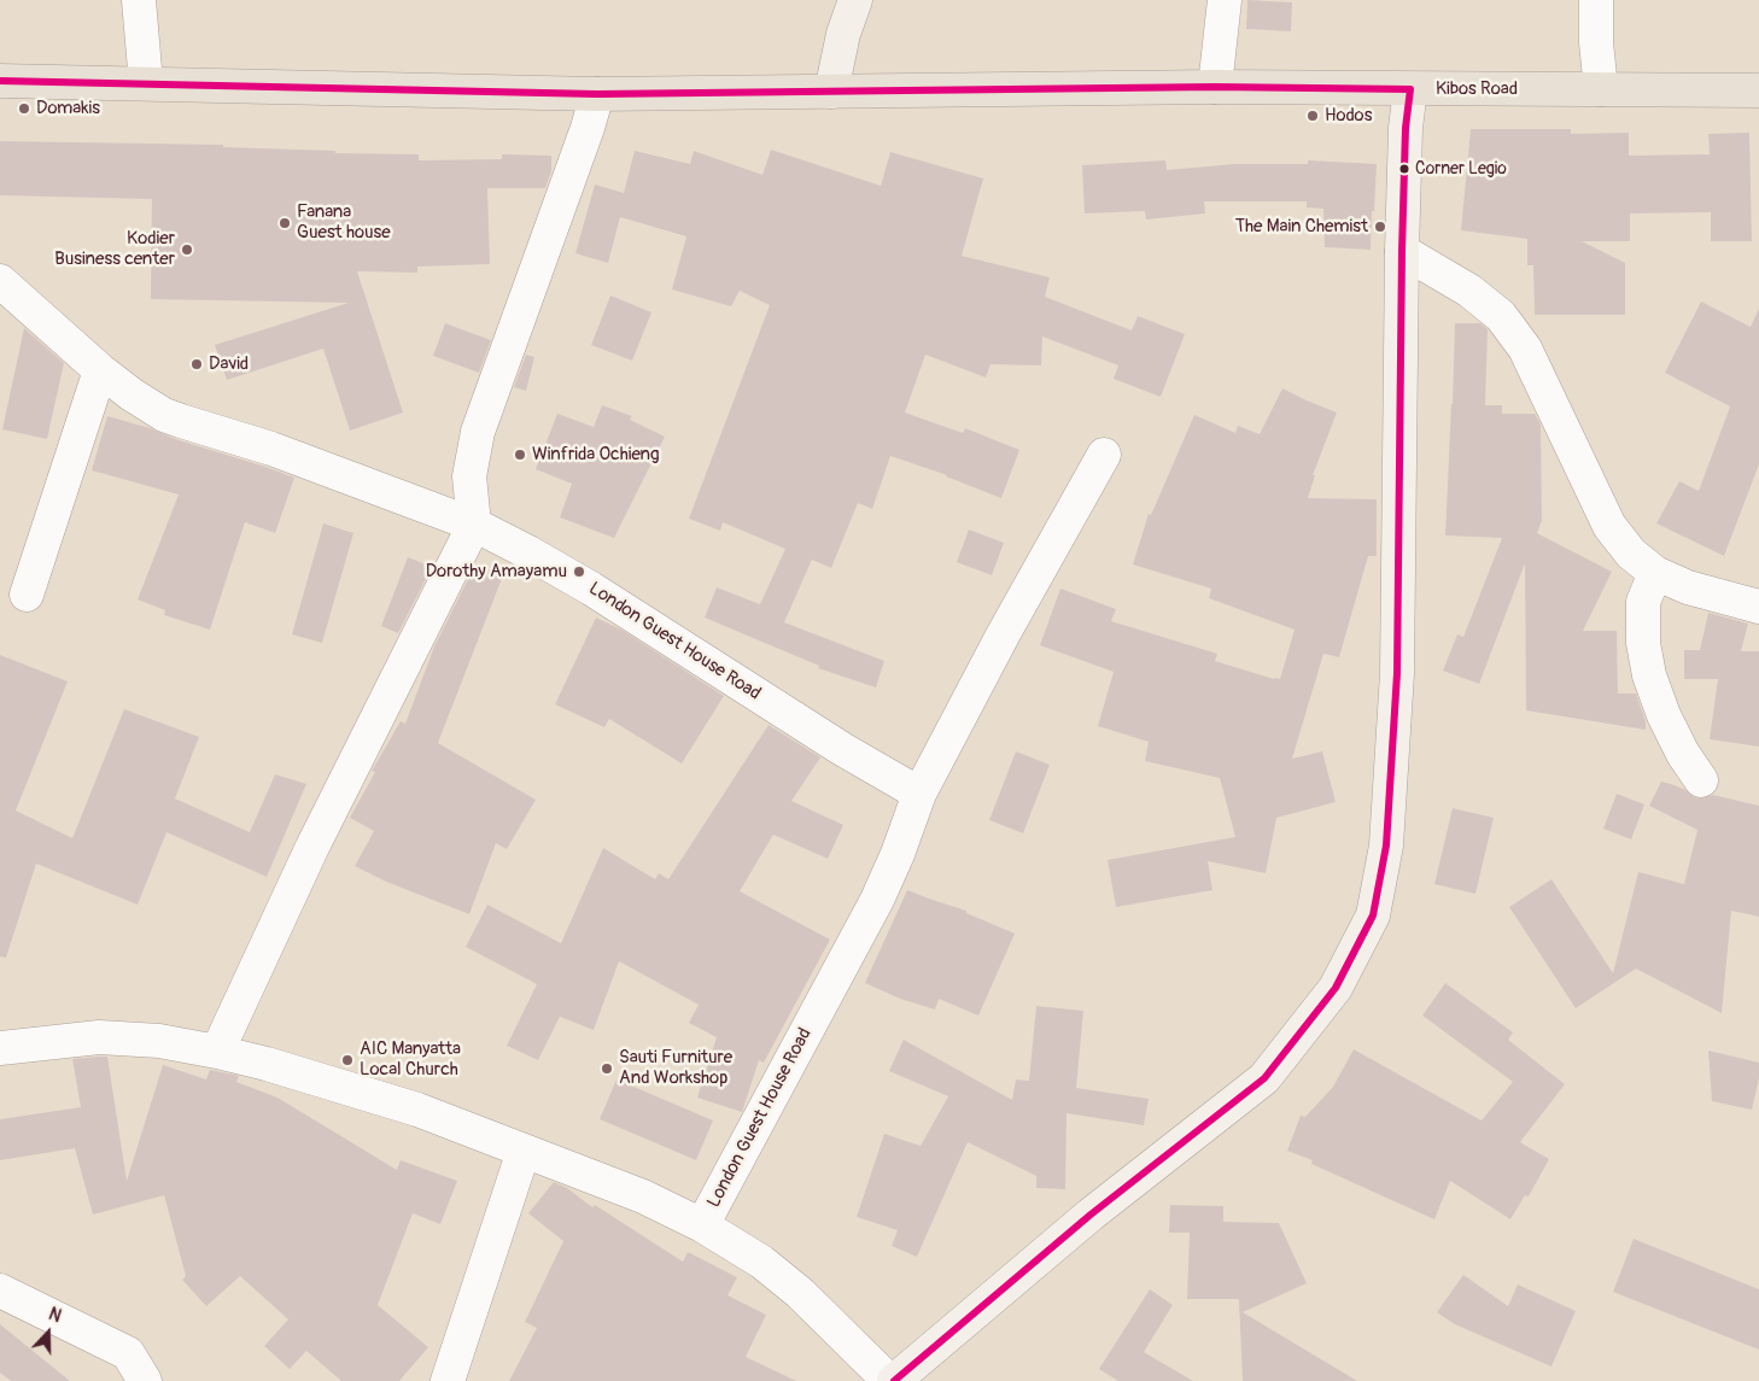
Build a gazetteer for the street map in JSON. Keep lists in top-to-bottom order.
{
  "streets": {
    "main road": ["Kibos Road"],
    "street": ["London Guest House Road"]
  },
  "places": [
    "Domakis",
    "Hodos",
    "Corner Legio",
    "Fanana Guest house",
    "The Main Chemist",
    "Kodier Business center",
    "David",
    "Winfrida Ochieng",
    "Dorothy Amayamu",
    "AIC Manyatta Local Church",
    "Sauti Furniture And Workshop"
  ],
  "north": "top"
}
